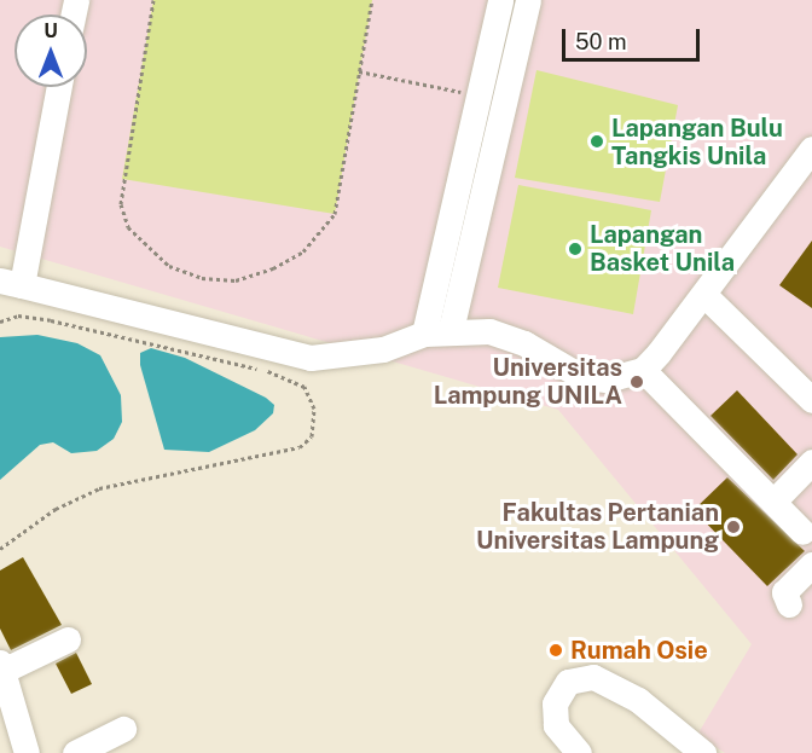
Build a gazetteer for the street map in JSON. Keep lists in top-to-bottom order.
{
  "places": [
    "Lapangan Bulu Tangkis Unila",
    "Lapangan Basket Unila",
    "Universitas Lampung UNILA",
    "Fakultas Pertanian Universitas Lampung",
    "Rumah Osie"
  ],
  "scale_bar": "50 m",
  "north": "top"
}
